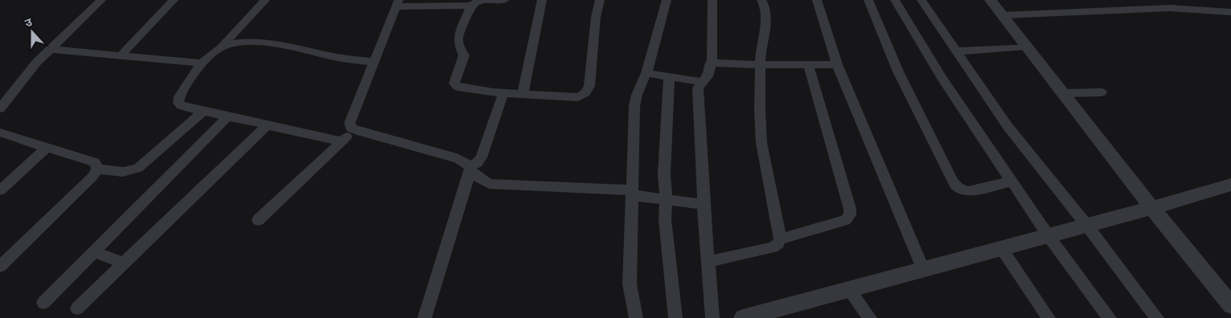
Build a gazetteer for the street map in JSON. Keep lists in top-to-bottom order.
{
  "north": "top"
}
